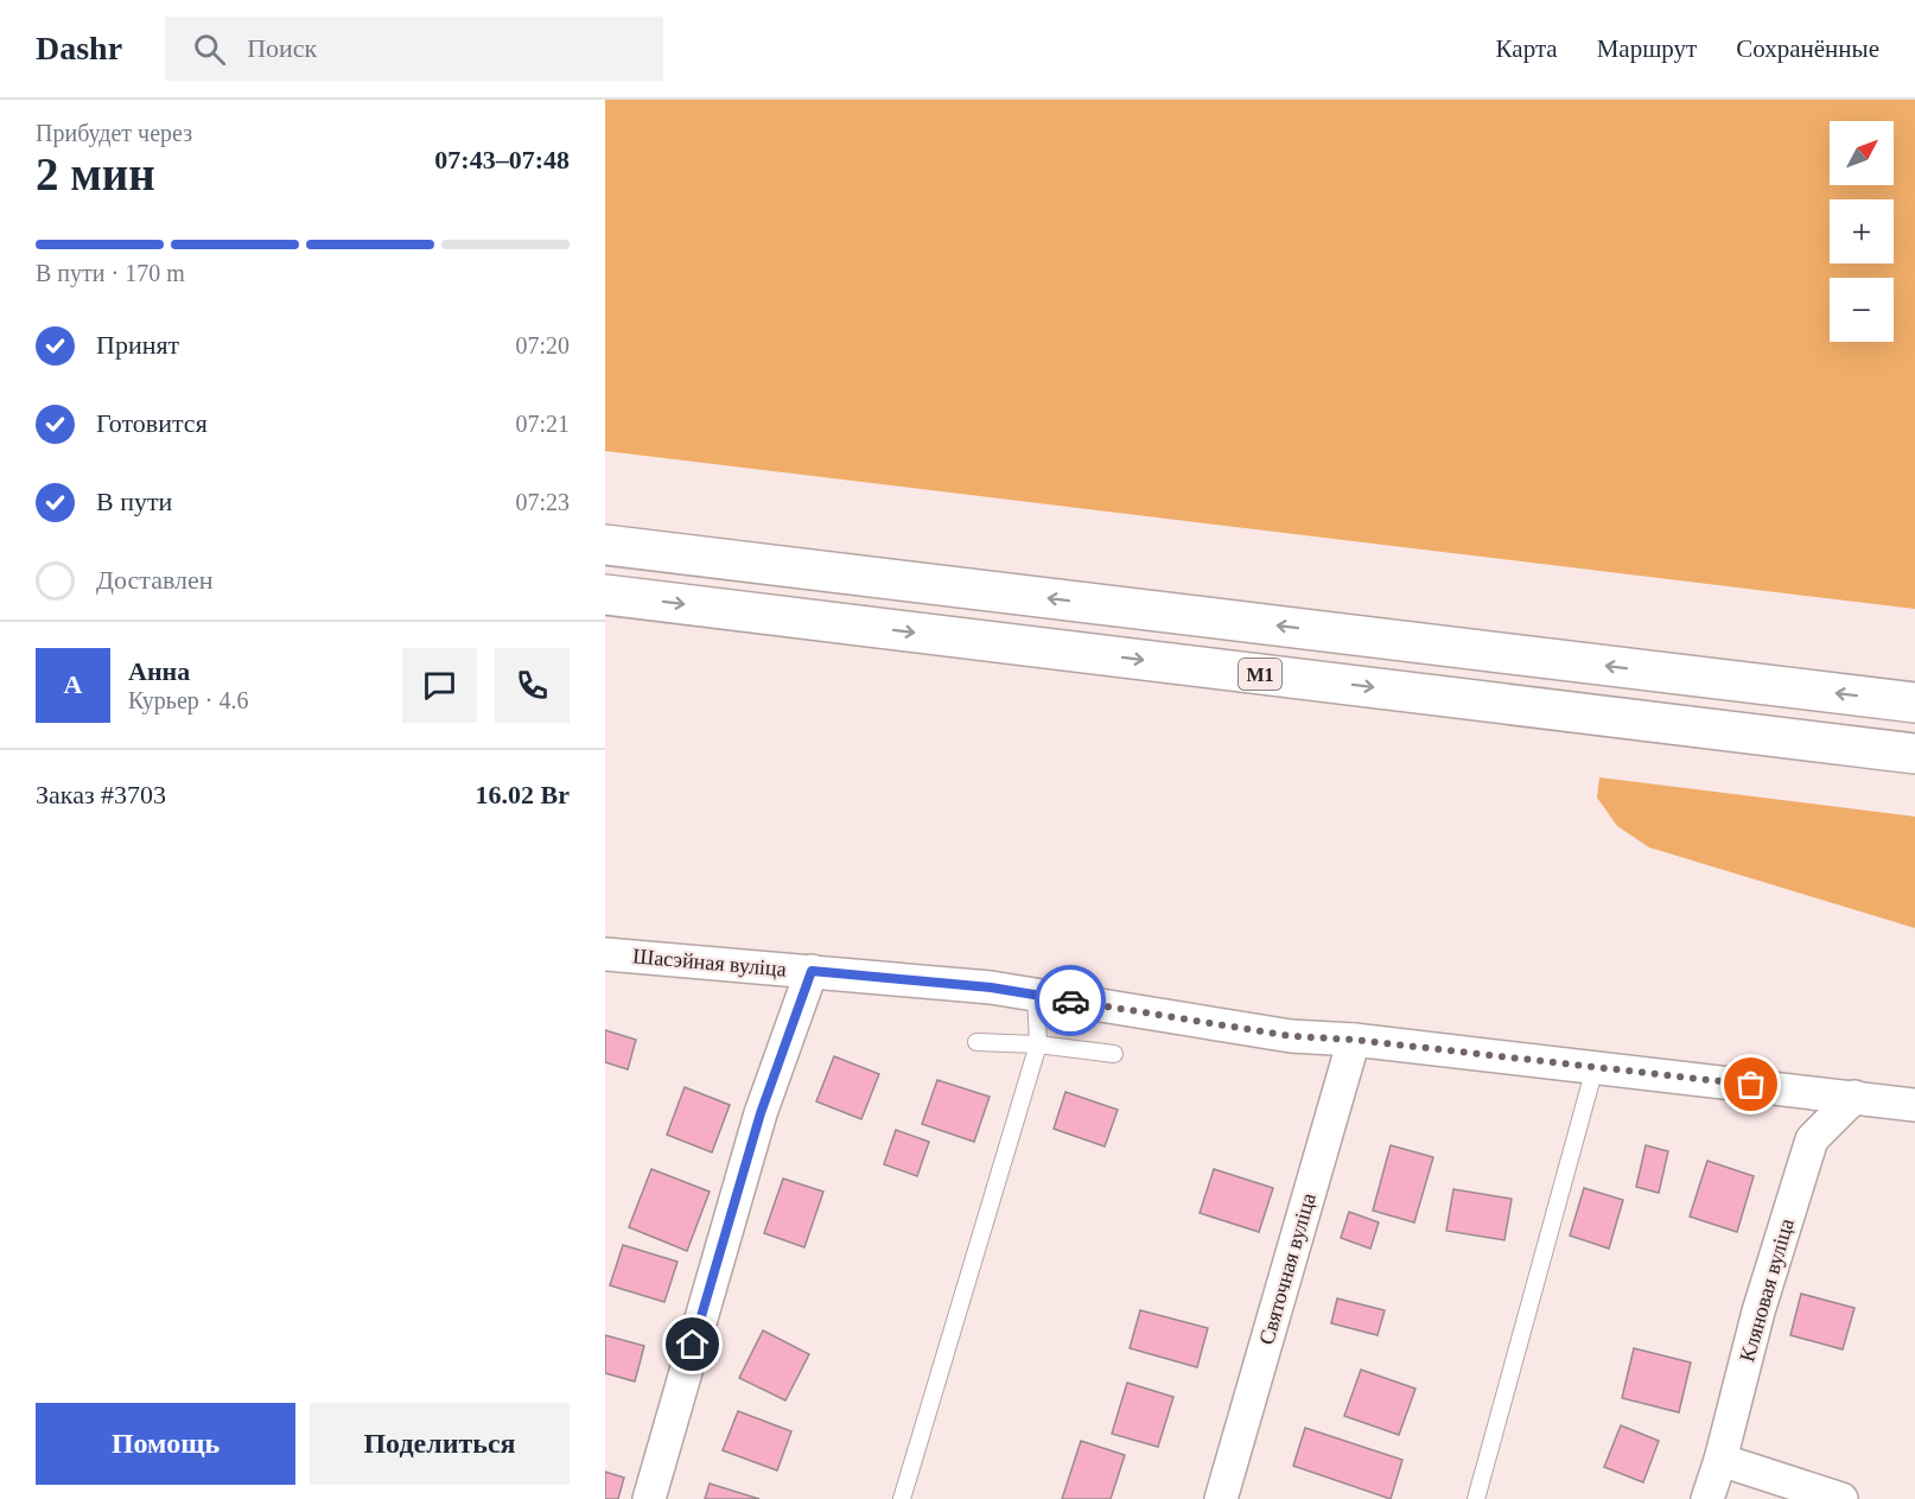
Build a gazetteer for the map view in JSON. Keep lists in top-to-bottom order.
{
  "streets": {
    "highway": ["М1"],
    "street": ["Шасэйная вуліца", "Святочная вуліца", "Кляновая вуліца"]
  },
  "crossings": [
    ["Шасэйная вуліца", "Святочная вуліца"],
    ["Шасэйная вуліца", "Кляновая вуліца"]
  ],
  "north": "top right",
  "page": {
    "header": "Dashr",
    "search": "Поиск",
    "nav": ["Карта", "Маршрут", "Сохранённые"],
    "heading": ["2 мин", "Прибудет через", "07:43–07:48"],
    "panel": [
      "Анна",
      "Курьер · 4.6",
      "Заказ #3703",
      "16.02 Br"
    ],
    "map_buttons": ["+", "−"],
    "bar": "В пути · 170 m",
    "list": [
      ["Принят", "07:20"],
      ["Готовится", "07:21"],
      ["В пути", "07:23"],
      "Доставлен"
    ],
    "round": "А",
    "buttons": ["Помощь", "Поделиться"]
  }
}
